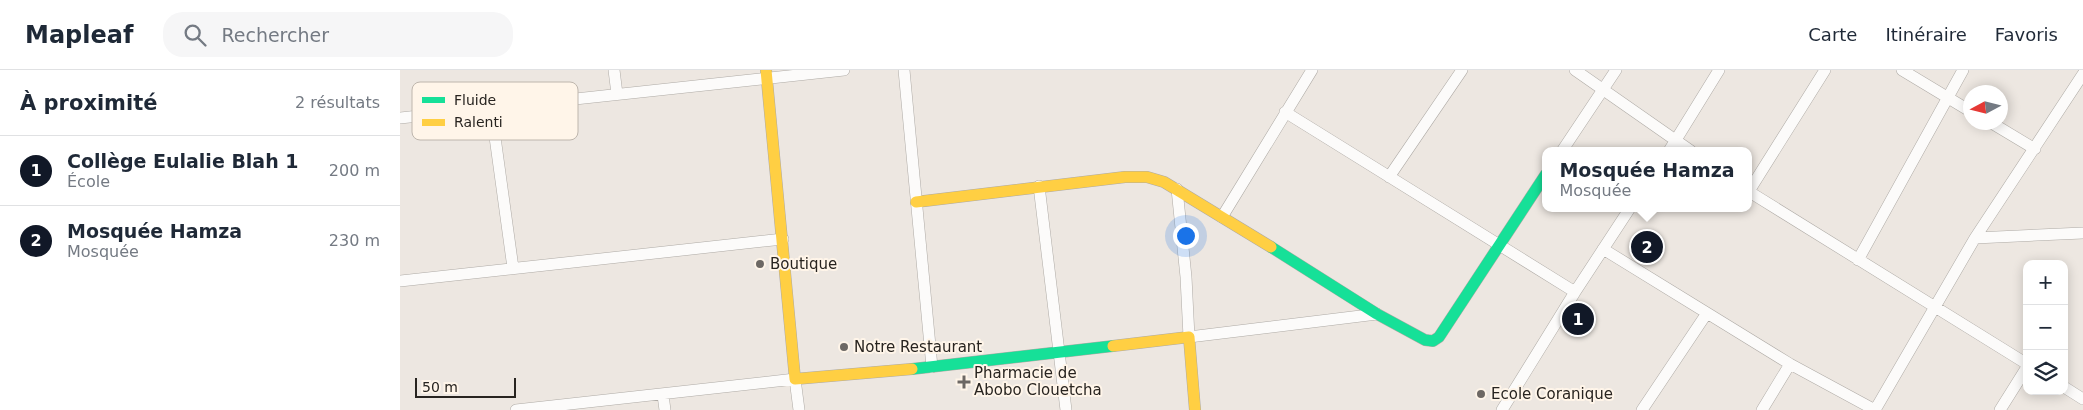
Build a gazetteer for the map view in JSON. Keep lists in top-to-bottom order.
{
  "places": {
    "other": ["Boutique", "Notre Restaurant", "Ecole Coranique"],
    "health": ["Pharmacie de Abobo Clouetcha"]
  },
  "legend": ["Fluide", "Ralenti"],
  "scale_bar": "50 m",
  "north": "left",
  "page": {
    "header": "Mapleaf",
    "search": "Rechercher",
    "nav": ["Carte", "Itinéraire", "Favoris"],
    "heading": ["À proximité", "2 résultats"],
    "list": [
      {
        "mark": "1",
        "name": "Collège Eulalie Blah 1",
        "note": "École",
        "value": "200 m"
      },
      {
        "mark": "2",
        "name": "Mosquée Hamza",
        "note": "Mosquée",
        "value": "230 m"
      }
    ],
    "popup": ["Mosquée Hamza", "Mosquée"],
    "pins": ["2", "1"],
    "map_buttons": ["+", "−"],
    "scale": "50 m"
  }
}
